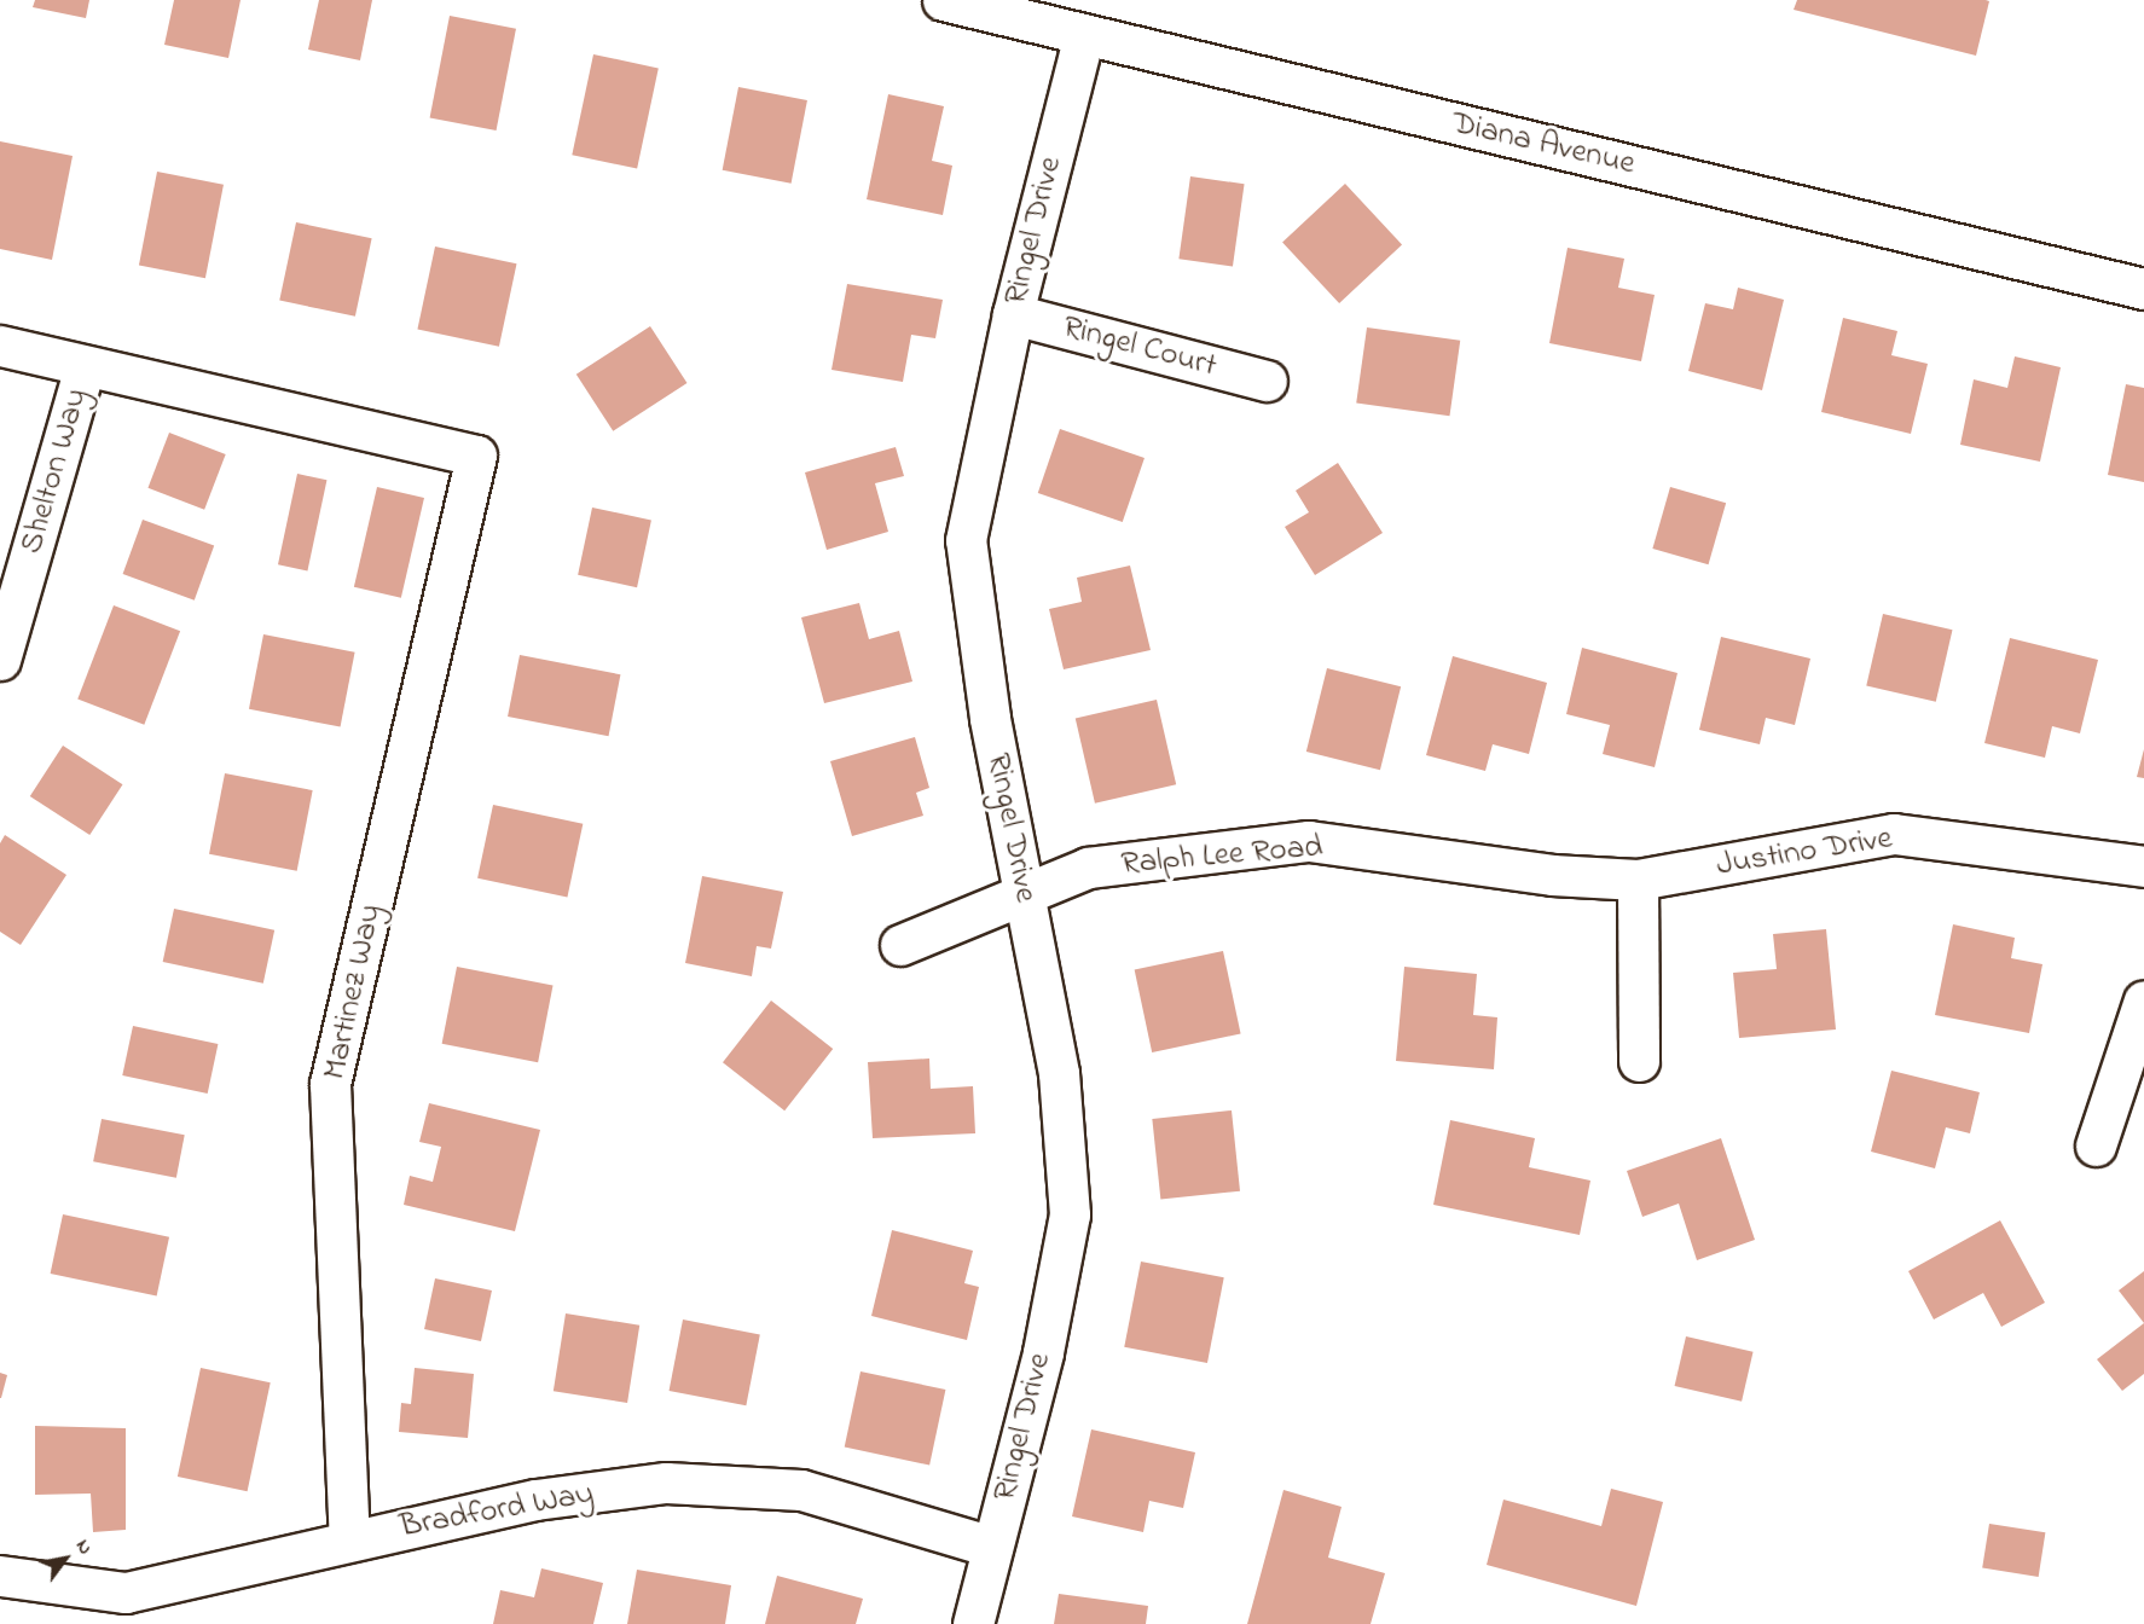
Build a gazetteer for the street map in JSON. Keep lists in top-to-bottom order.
{
  "streets": {
    "street": [
      "Diana Avenue",
      "Ringel Drive",
      "Ringel Court",
      "Shelton Way",
      "Justino Drive",
      "Ralph Lee Road",
      "Martinez Way",
      "Bradford Way"
    ]
  },
  "crossings": [
    ["Diana Avenue", "Ringel Drive"],
    ["Ringel Drive", "Ringel Court"],
    ["Ringel Drive", "Ralph Lee Road"],
    ["Ringel Drive", "Bradford Way"],
    ["Shelton Way", "Martinez Way"],
    ["Justino Drive", "Ralph Lee Road"],
    ["Martinez Way", "Bradford Way"]
  ],
  "north": "top right"
}
